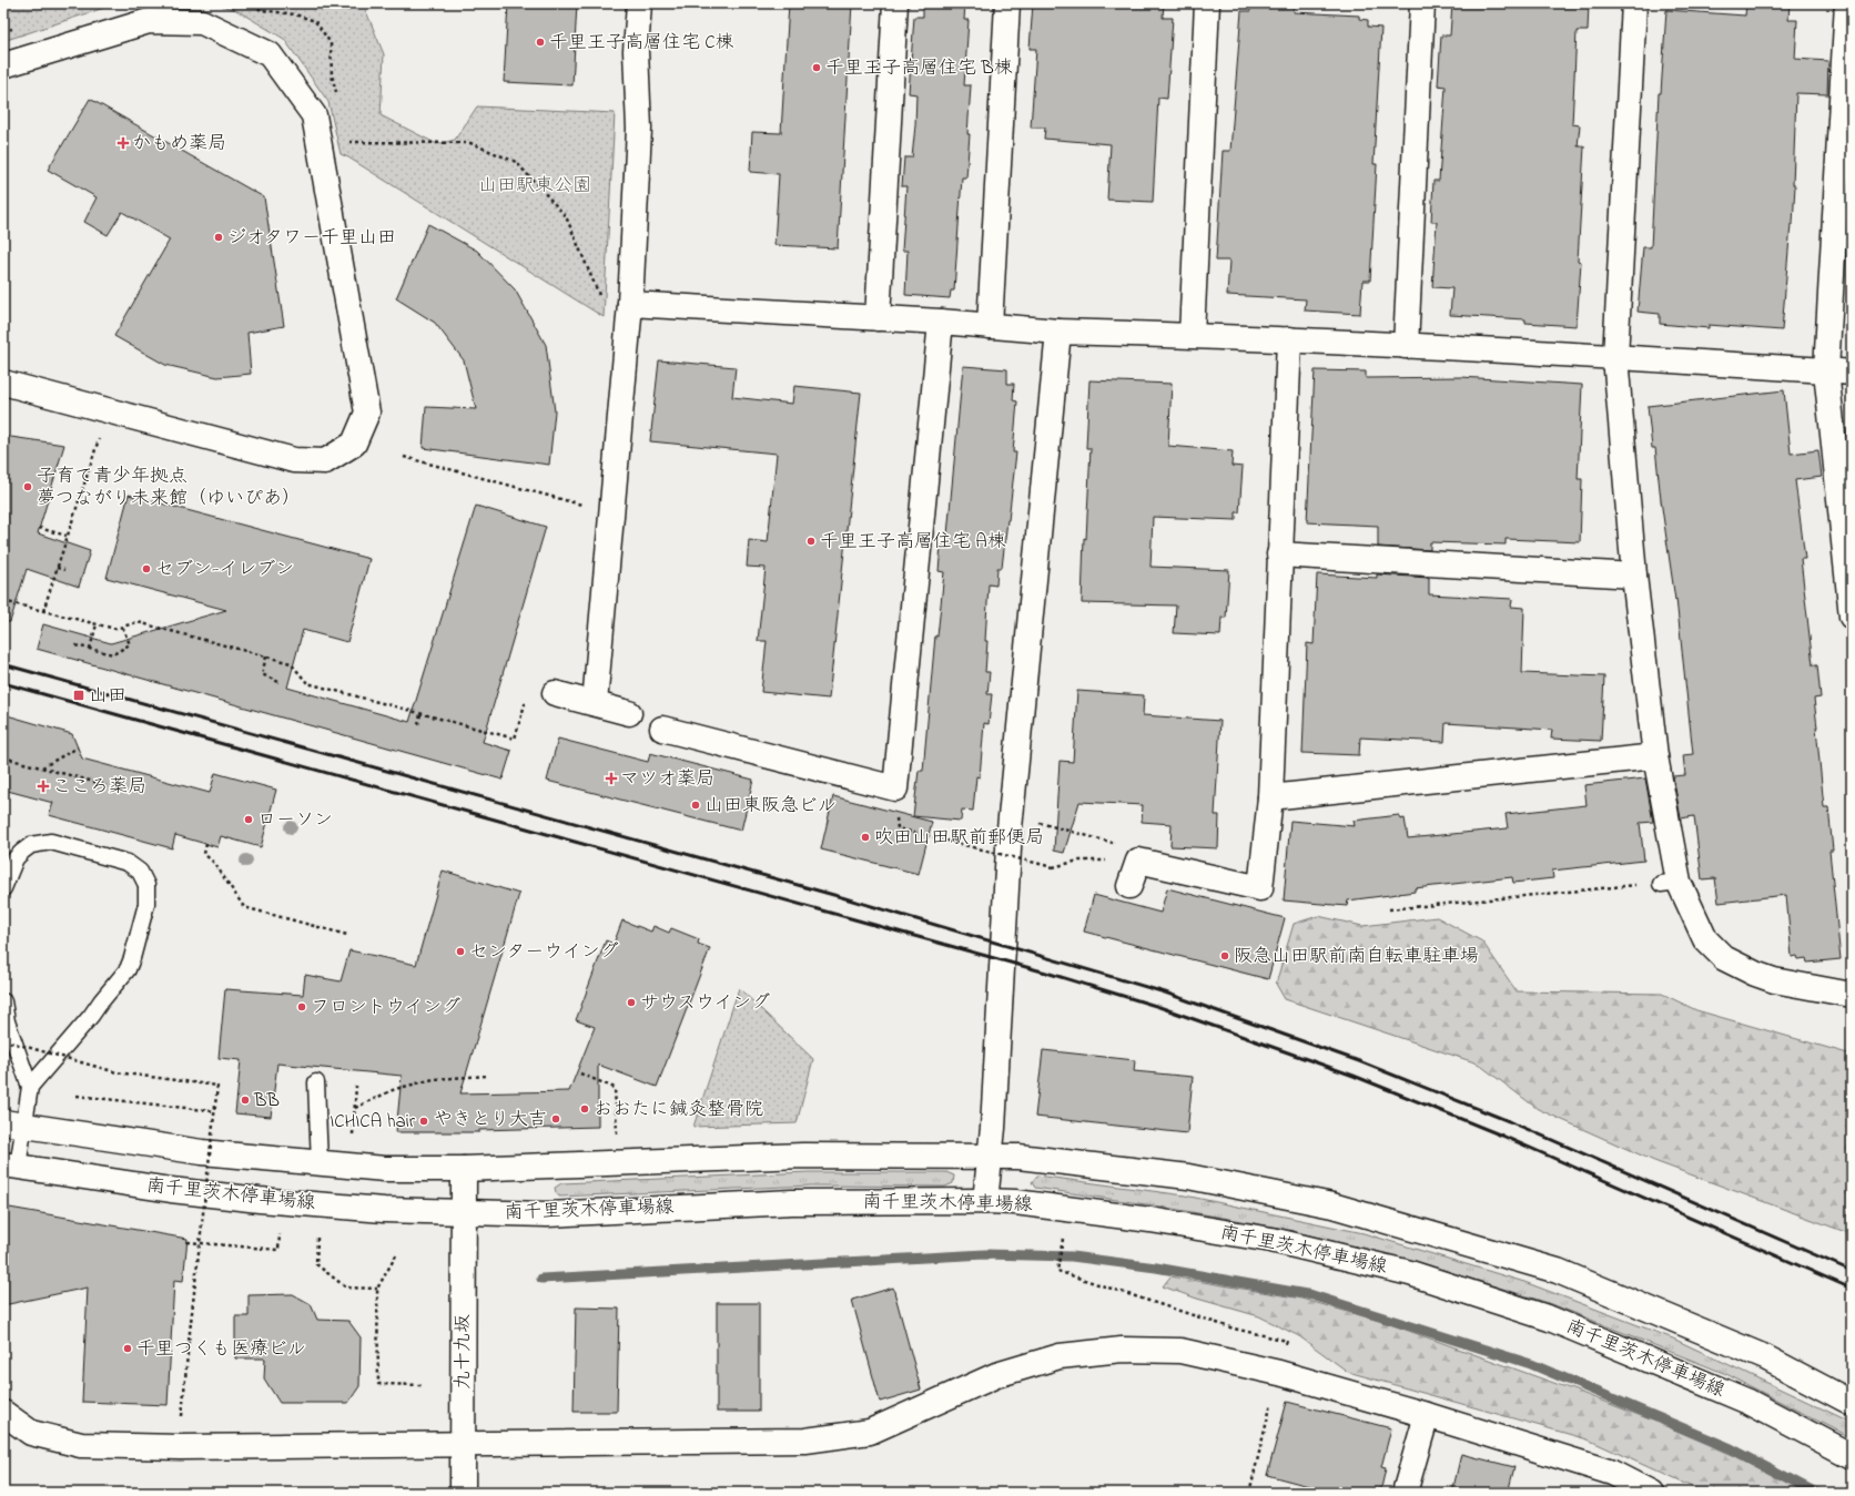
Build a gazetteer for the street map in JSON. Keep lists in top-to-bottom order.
{
  "streets": {
    "street": ["南千里茨木停車場線", "九十九坂"]
  },
  "crossings": [
    ["南千里茨木停車場線", "九十九坂"]
  ],
  "parks": ["山田駅東公園"],
  "places": {
    "other": [
      "千里王子高層住宅 C棟",
      "千里王子高層住宅 B棟",
      "ジオタワー千里山田",
      "子育て青少年拠点 夢つながり未来館（ゆいぴあ）",
      "千里王子高層住宅 A棟",
      "セブン-イレブン",
      "山田東阪急ビル",
      "ローソン",
      "吹田山田駅前郵便局",
      "センターウイング",
      "阪急山田駅前南自転車駐車場",
      "サウスウイング",
      "フロントウイング",
      "BB",
      "おおたに鍼灸整骨院",
      "やきとり大吉",
      "ICHICA hair",
      "千里つくも医療ビル"
    ],
    "health": ["かもめ薬局", "マツオ薬局", "こころ薬局"],
    "transit": ["山田"]
  }
}
